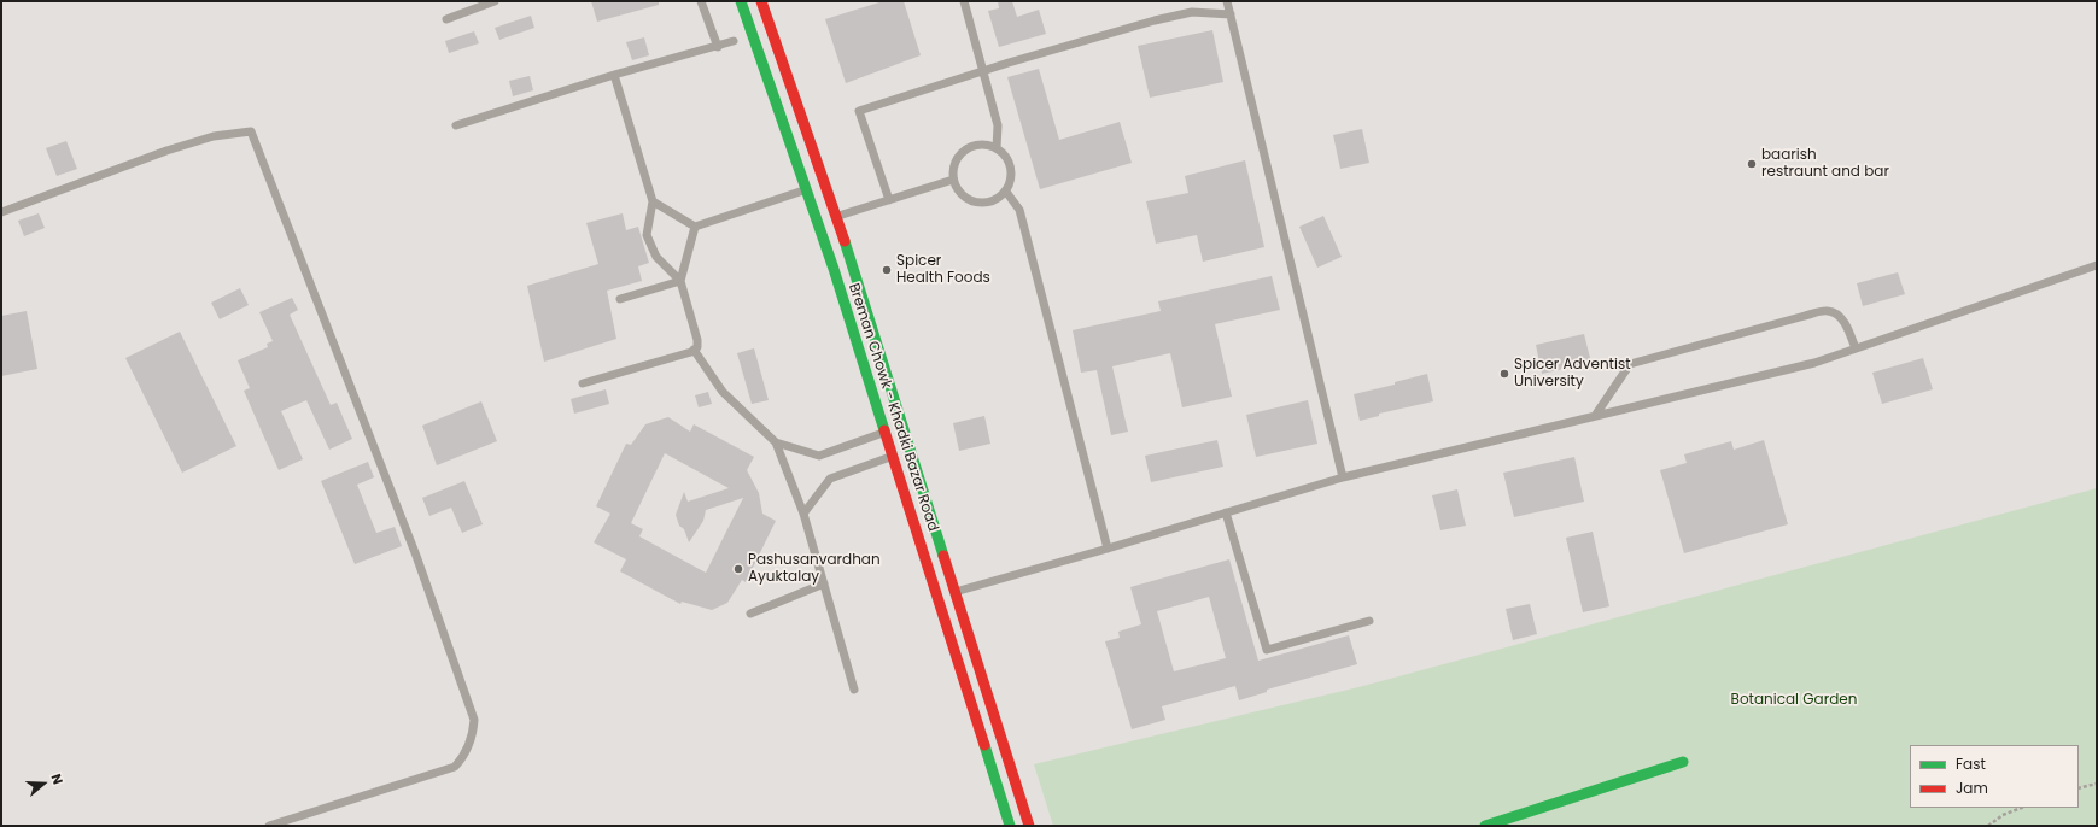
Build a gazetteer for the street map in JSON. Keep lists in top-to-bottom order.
{
  "streets": {
    "main road": ["Breman Chowk - Khadki Bazar Road"]
  },
  "parks": ["Botanical Garden"],
  "places": [
    "baarish restraunt and bar",
    "Spicer Health Foods",
    "Spicer Adventist University",
    "Pashusanvardhan Ayuktalay"
  ],
  "legend": ["Fast", "Jam"],
  "north": "right"
}
